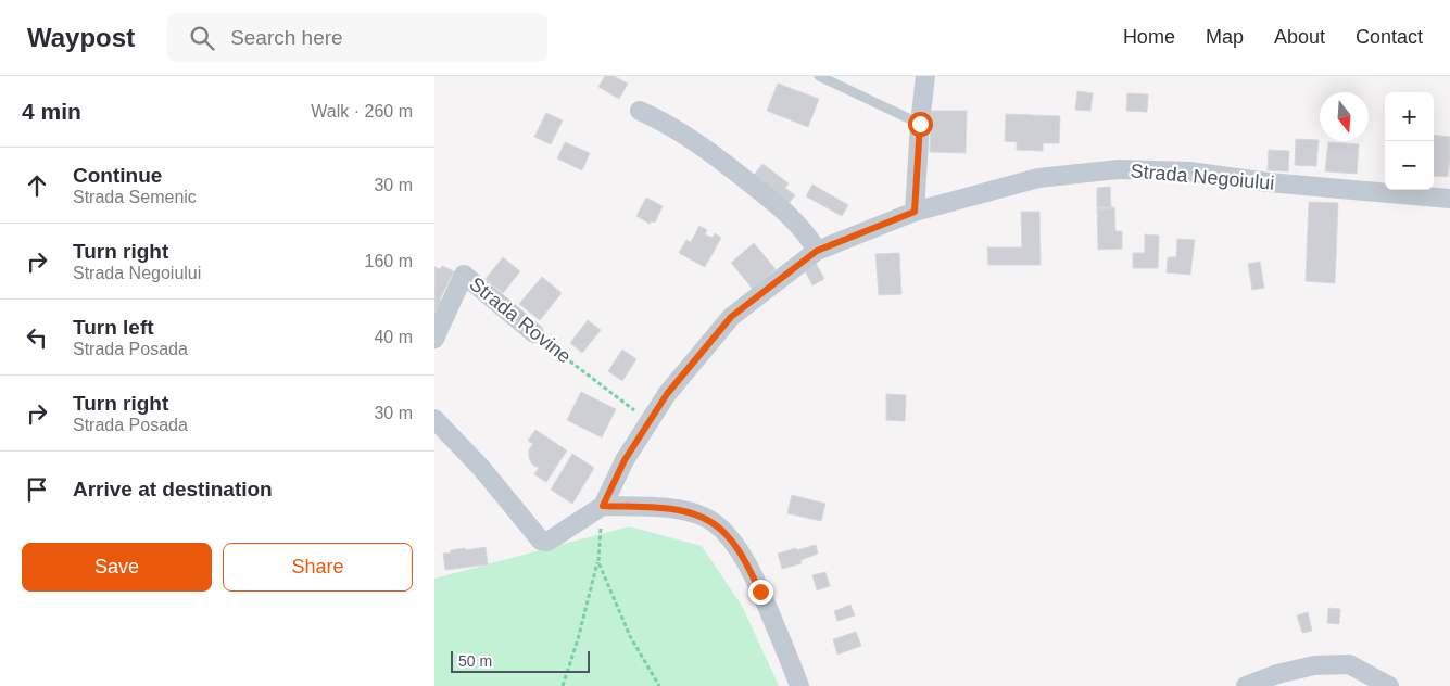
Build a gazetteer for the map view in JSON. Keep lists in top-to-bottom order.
{
  "streets": {
    "street": ["Strada Negoiului", "Strada Rovine"]
  },
  "scale_bar": "50 m",
  "north": "bottom",
  "page": {
    "header": "Waypost",
    "search": "Search here",
    "nav": [
      "Home",
      "Map",
      "About",
      "Contact"
    ],
    "heading": ["4 min", "Walk · 260 m"],
    "map_buttons": ["+", "−"],
    "list": [
      ["Continue", "Strada Semenic", "30 m"],
      ["Turn right", "Strada Negoiului", "160 m"],
      ["Turn left", "Strada Posada", "40 m"],
      ["Turn right", "Strada Posada", "30 m"],
      "Arrive at destination"
    ],
    "buttons": ["Save", "Share"],
    "scale": "50 m"
  }
}
